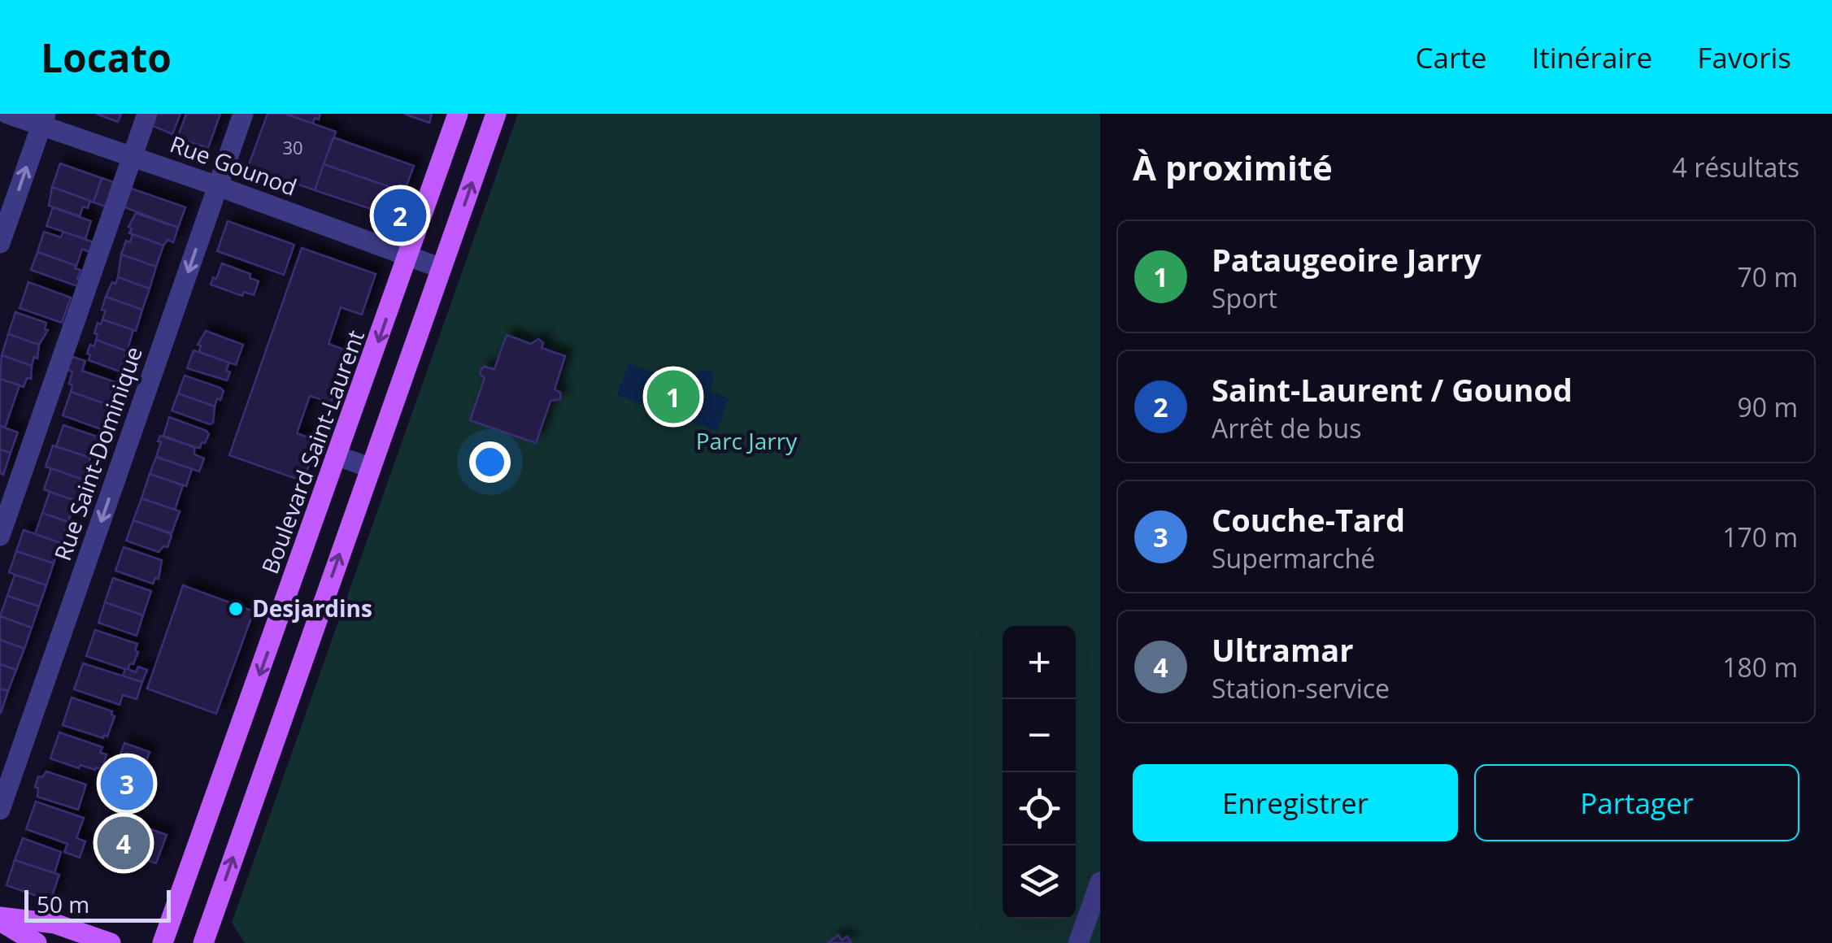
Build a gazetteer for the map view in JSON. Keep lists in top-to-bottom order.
{
  "streets": {
    "main road": ["Boulevard Saint-Laurent"],
    "street": ["Rue Gounod", "Rue Saint-Dominique"]
  },
  "crossings": [
    ["Rue Gounod", "Boulevard Saint-Laurent"],
    ["Rue Gounod", "Rue Saint-Dominique"]
  ],
  "parks": ["Parc Jarry"],
  "places": ["Desjardins"],
  "house_numbers": ["30"],
  "scale_bar": "50 m",
  "page": {
    "header": "Locato",
    "nav": ["Carte", "Itinéraire", "Favoris"],
    "heading": ["À proximité", "4 résultats"],
    "pins": [
      "2",
      "1",
      "3",
      "4"
    ],
    "list": [
      {
        "mark": "1",
        "name": "Pataugeoire Jarry",
        "note": "Sport",
        "value": "70 m"
      },
      {
        "mark": "2",
        "name": "Saint-Laurent / Gounod",
        "note": "Arrêt de bus",
        "value": "90 m"
      },
      {
        "mark": "3",
        "name": "Couche-Tard",
        "note": "Supermarché",
        "value": "170 m"
      },
      {
        "mark": "4",
        "name": "Ultramar",
        "note": "Station-service",
        "value": "180 m"
      }
    ],
    "map_buttons": ["+", "−"],
    "buttons": ["Enregistrer", "Partager"],
    "scale": "50 m"
  }
}
